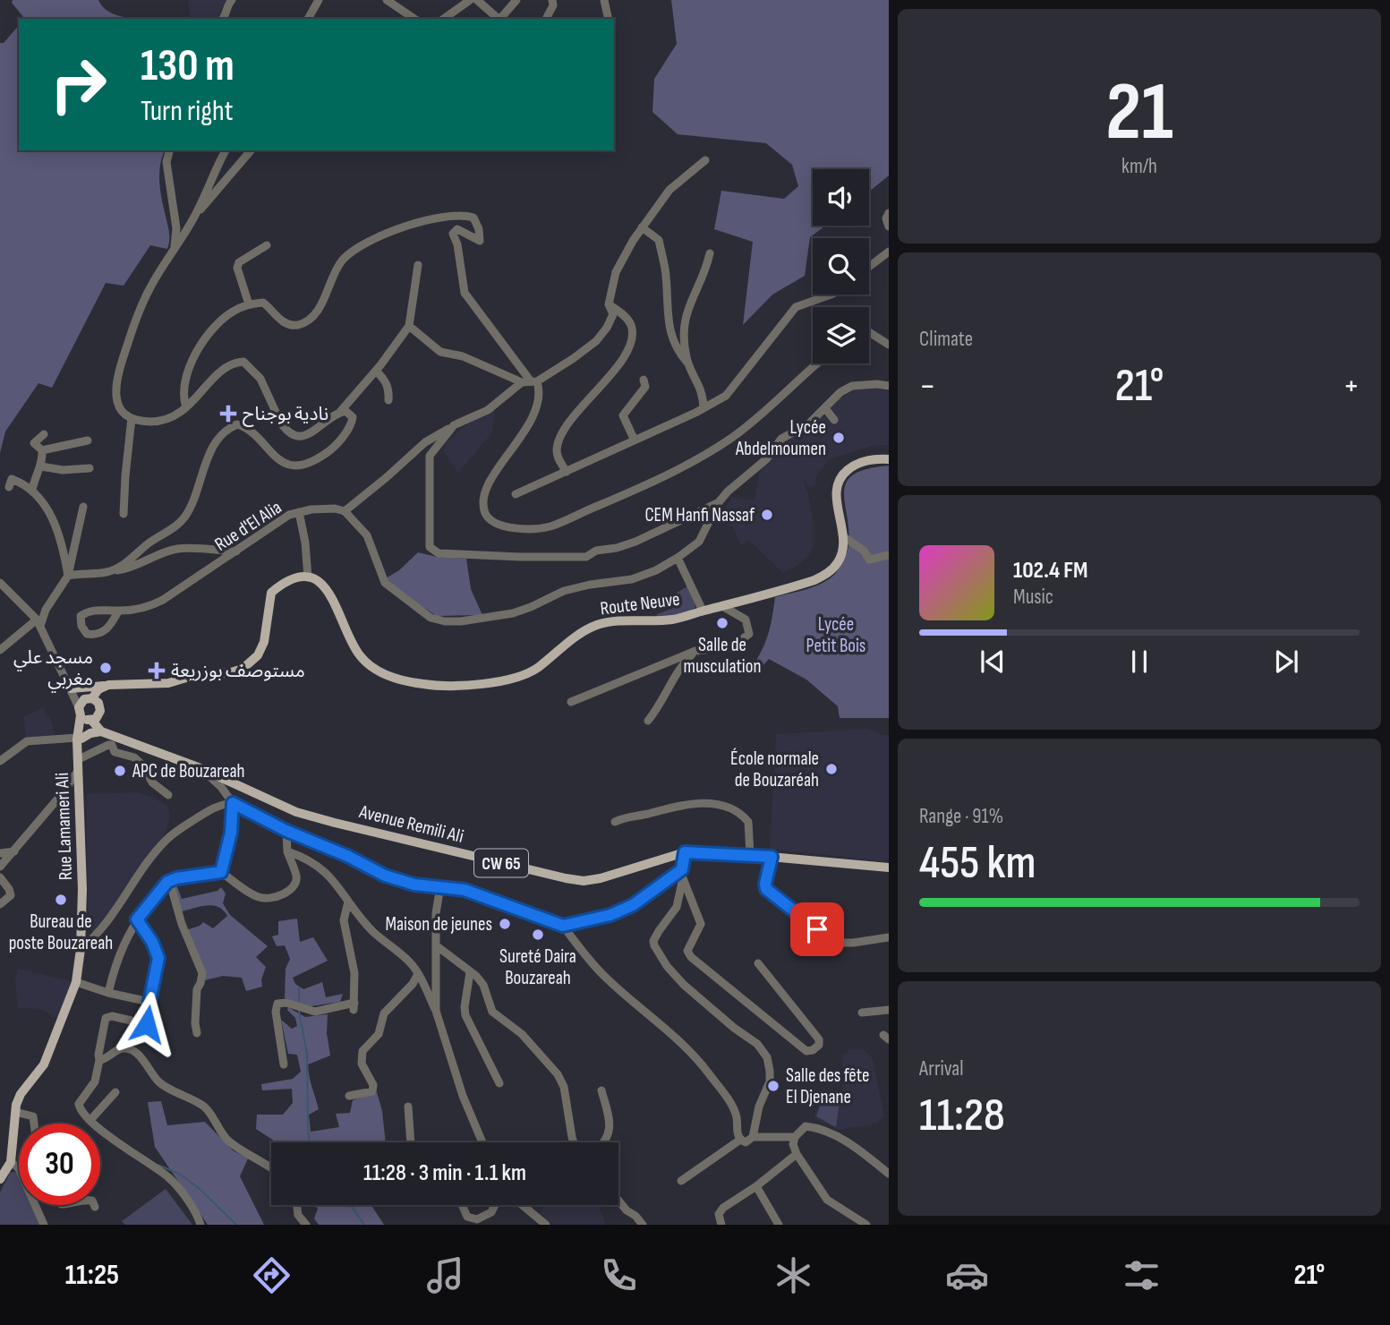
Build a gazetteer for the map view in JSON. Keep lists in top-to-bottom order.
{
  "streets": {
    "main road": [
      "Route Neuve",
      "Avenue Remili Ali",
      "Rue Lamameri Ali",
      "CW 65"
    ],
    "street": ["Rue d'El Alia"]
  },
  "parks": ["Lycée Petit Bois"],
  "places": {
    "health": ["نادية بوجناح", "مستوصف بوزريعة"],
    "other": [
      "Lycée Abdelmoumen",
      "CEM Hanfi Nassaf",
      "Salle de musculation",
      "مسجد علي مغربي",
      "École normale de Bouzaréah",
      "APC de Bouzareah",
      "Bureau de poste Bouzareah",
      "Maison de jeunes",
      "Sureté Daira Bouzareah",
      "Salle des fête El Djenane"
    ]
  },
  "page": {
    "tile": [
      ["21", "km/h"],
      "Climate",
      ["Range · 91%", "455 km"],
      ["Arrival", "11:28"]
    ],
    "turn": ["130 m", "Turn right"],
    "heat": ["−", "21°", "+"],
    "song": ["102.4 FM", "Music"],
    "limit": "30",
    "trip": "11:28 · 3 min · 1.1 km",
    "tabs": ["11:25", "21°"]
  }
}
